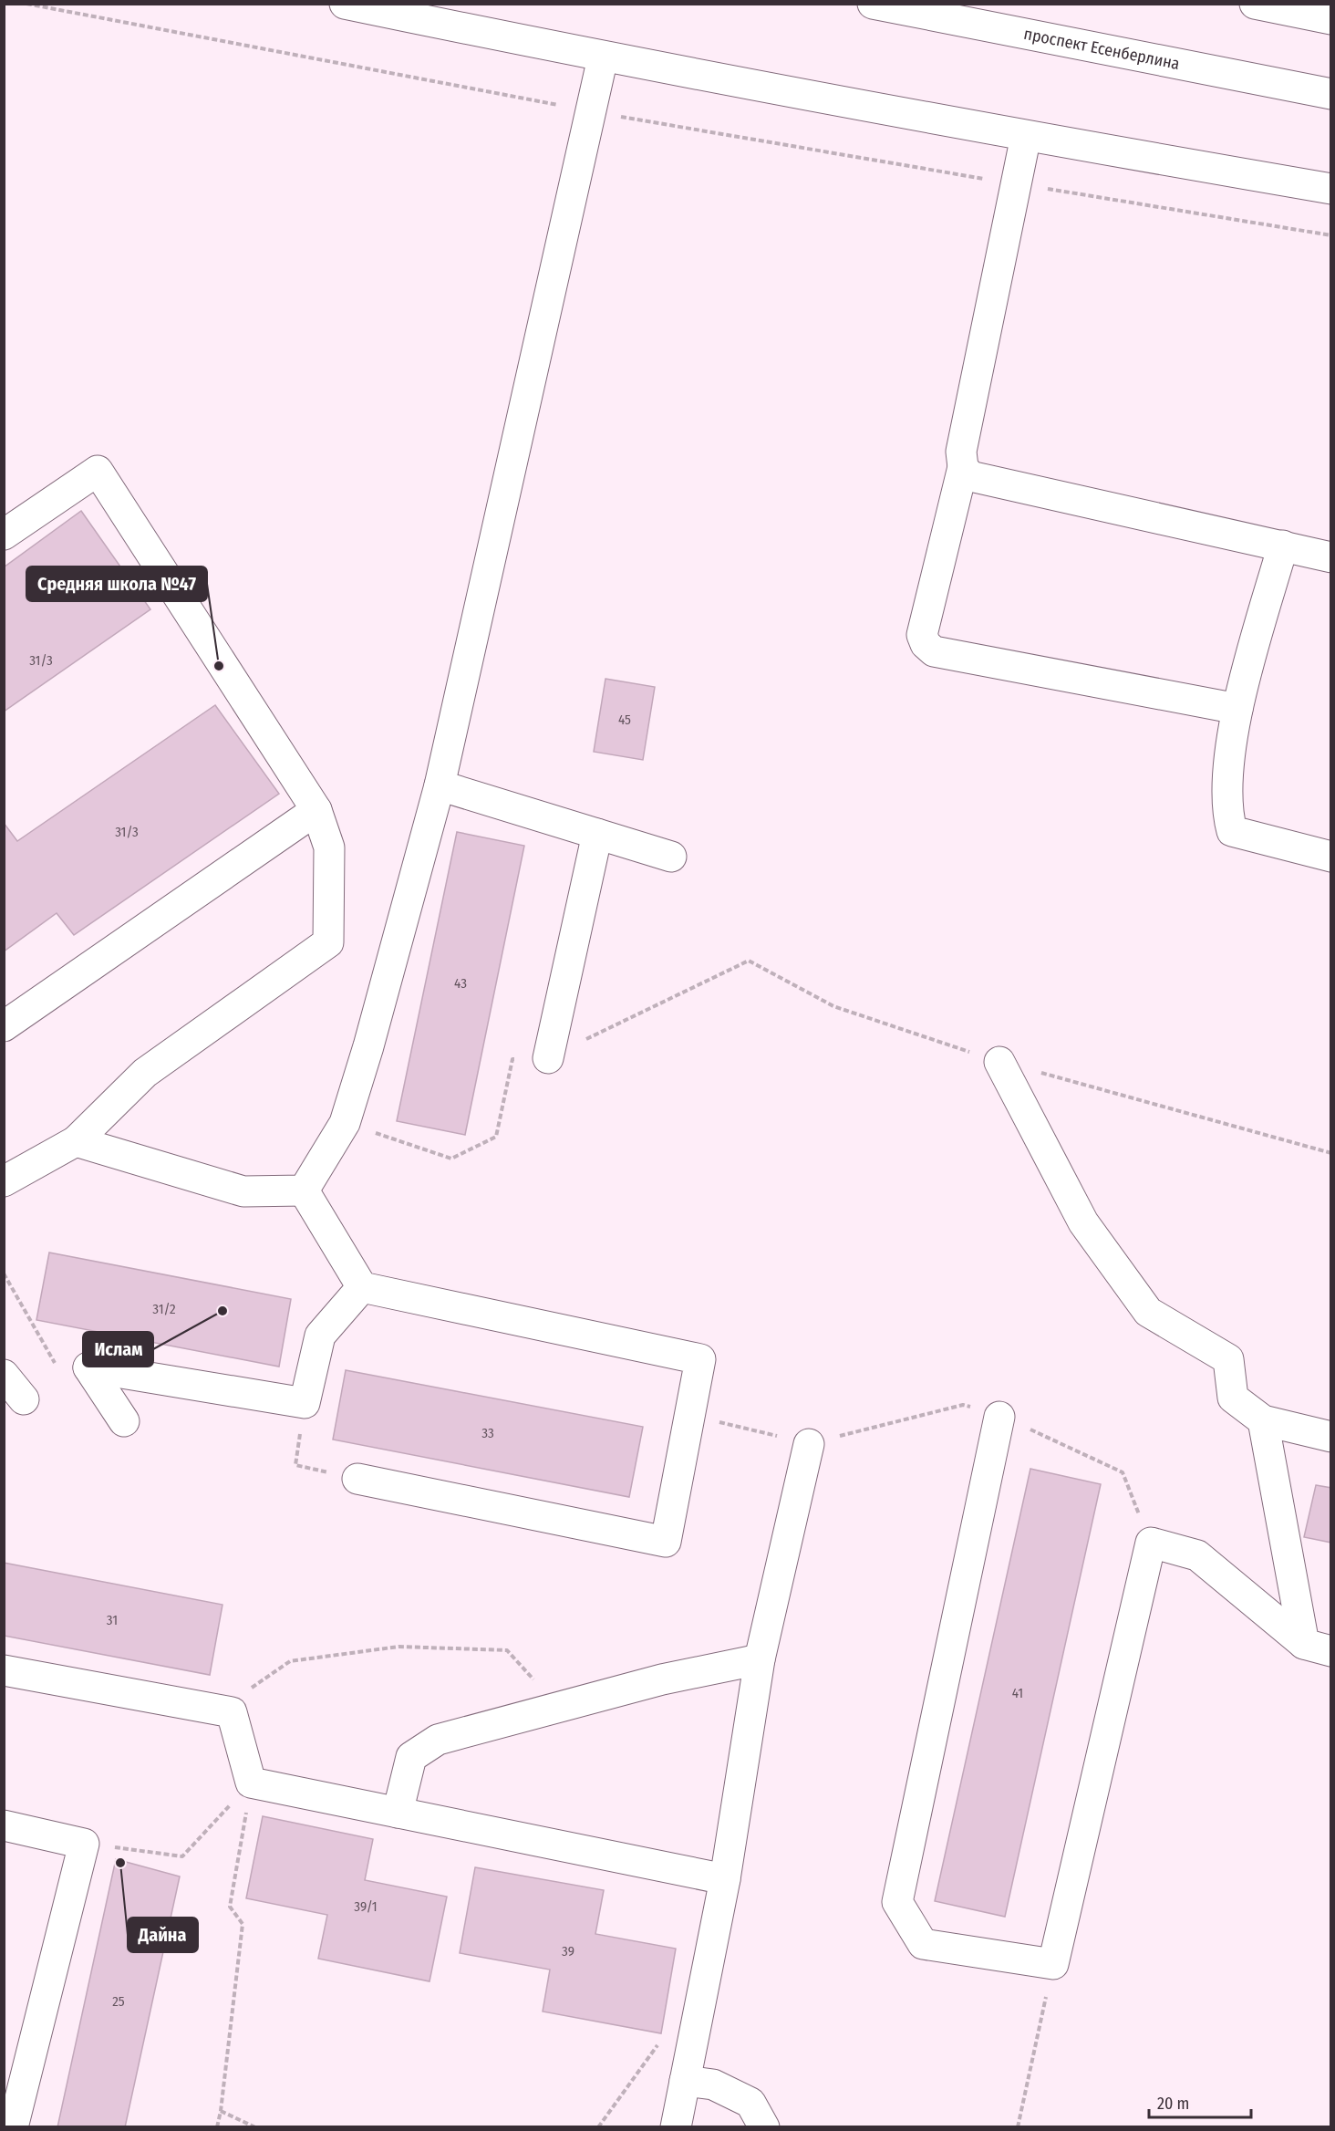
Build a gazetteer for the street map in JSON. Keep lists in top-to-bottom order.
{
  "streets": {
    "street": ["проспект Есенберлина"]
  },
  "places": ["Средняя школа №47", "Ислам", "Дайна"],
  "house_numbers": [
    "31/3",
    "45",
    "31/3",
    "43",
    "31/2",
    "33",
    "31",
    "41",
    "39/1",
    "39",
    "25"
  ],
  "scale_bar": "20 m"
}
